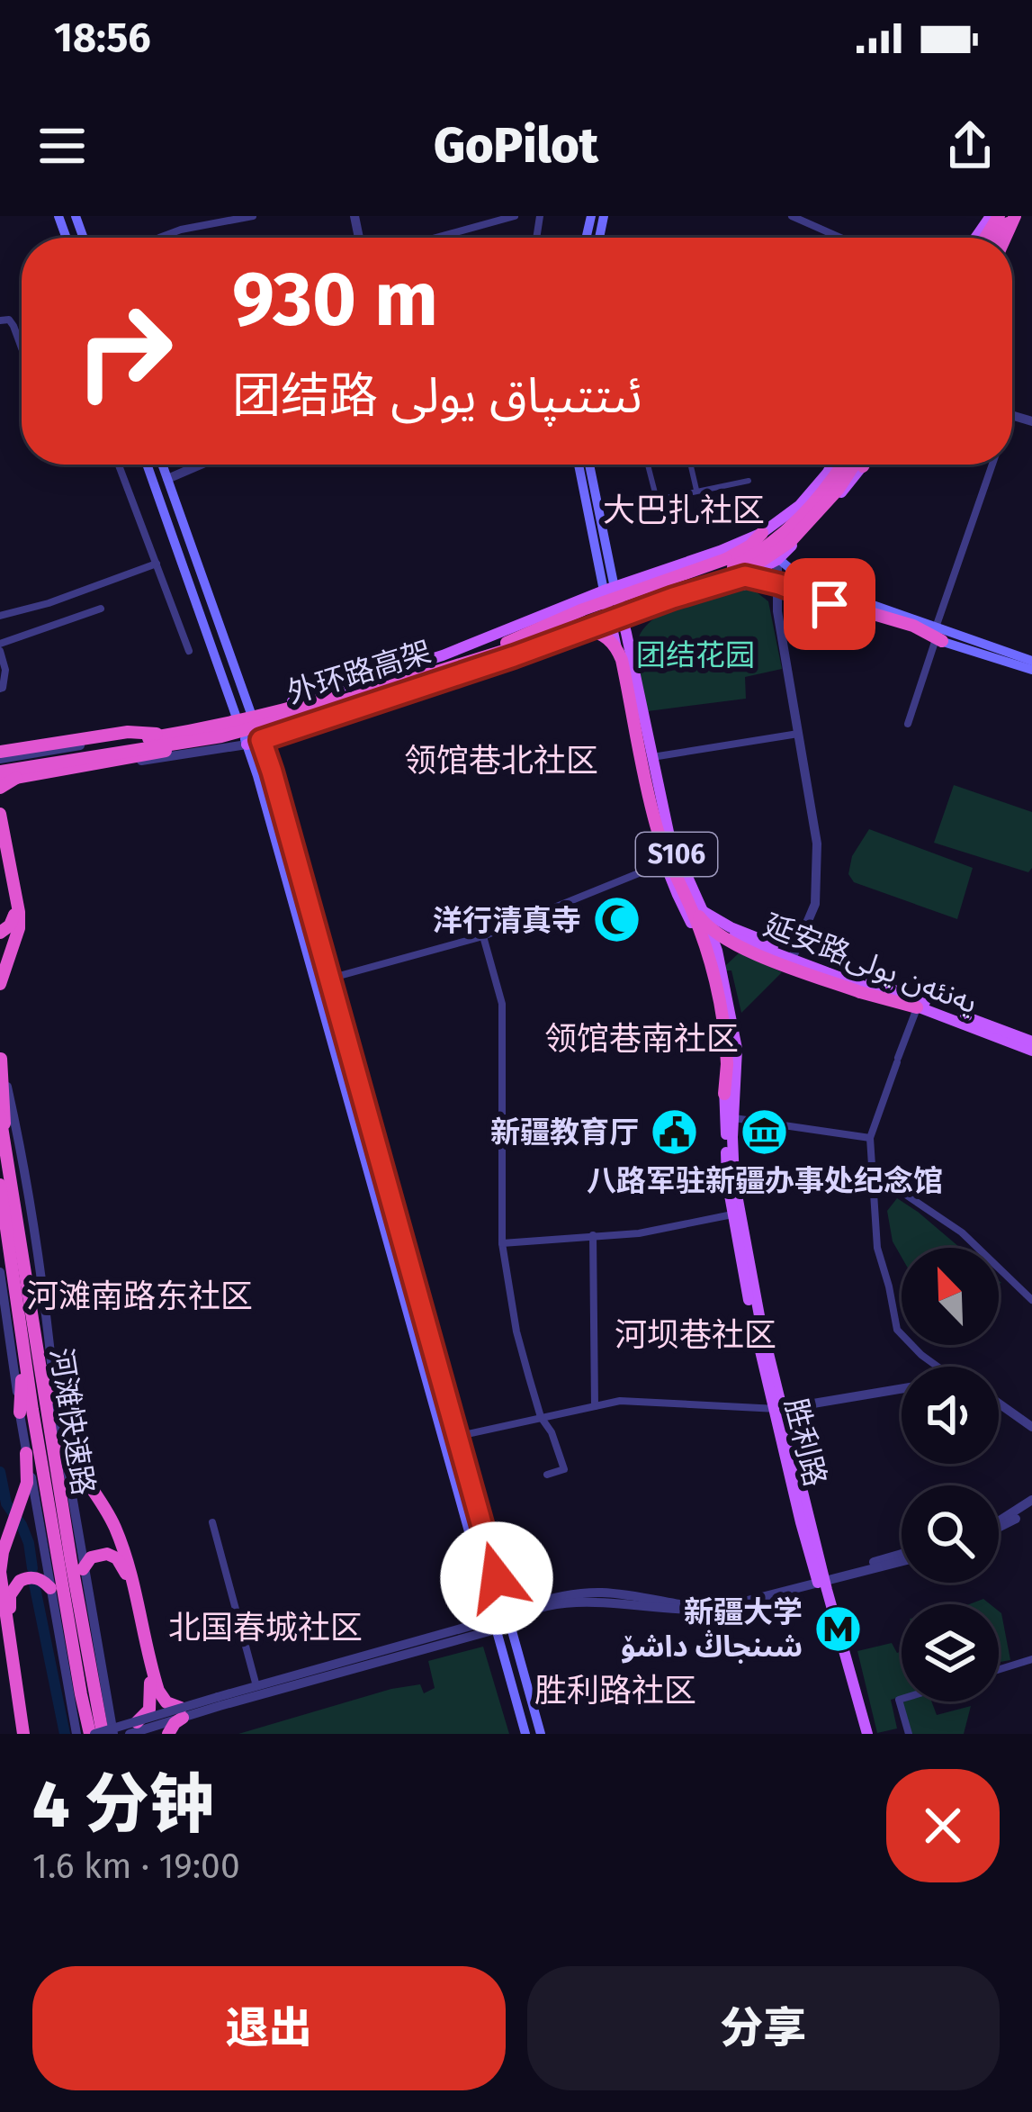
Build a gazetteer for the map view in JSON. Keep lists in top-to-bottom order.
{
  "streets": {
    "highway": ["外环路高架", "河滩快速路"],
    "main road": ["S106", "延安路يەنئەن يولى", "胜利路"]
  },
  "crossings": [
    ["S106", "延安路يەنئەن يولى"],
    ["S106", "胜利路"],
    ["延安路يەنئەن يولى", "胜利路"]
  ],
  "districts": [
    "大巴扎社区",
    "领馆巷北社区",
    "领馆巷南社区",
    "河滩南路东社区",
    "河坝巷社区",
    "北国春城社区",
    "胜利路社区"
  ],
  "parks": ["团结花园"],
  "places": {
    "mosque": ["洋行清真寺"],
    "public building": ["新疆教育厅"],
    "museum": ["八路军驻新疆办事处纪念馆"],
    "metro station": ["新疆大学 شىنجاڭ داشۆ"]
  },
  "north": "top left",
  "page": {
    "status": "18:56",
    "header": "GoPilot",
    "turn": ["930 m", "团结路 ئىتتىپاق يولى"],
    "heading": ["4 分钟", "1.6 km · 19:00"],
    "buttons": ["退出", "分享"]
  }
}
